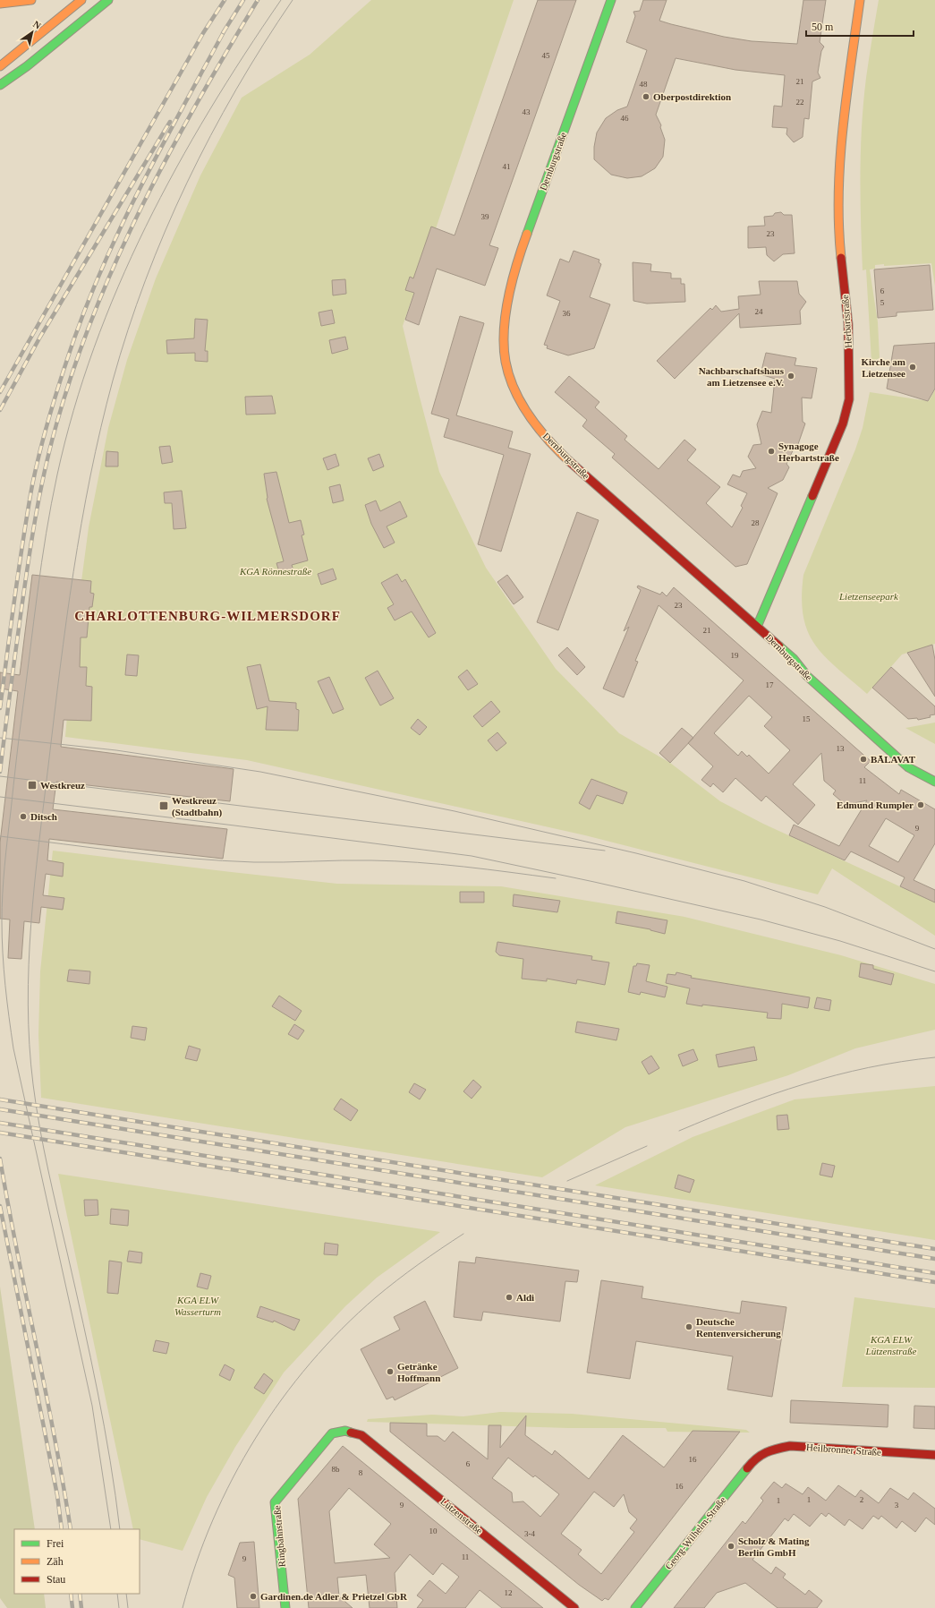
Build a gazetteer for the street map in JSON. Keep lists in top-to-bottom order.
{
  "streets": {
    "main road": [
      "Dernburgstraße",
      "Herbartstraße",
      "Heilbronner Straße",
      "Lützenstraße",
      "Georg-Wilhelm-Straße",
      "Ringbahnstraße"
    ]
  },
  "crossings": [
    ["Dernburgstraße", "Herbartstraße"],
    ["Heilbronner Straße", "Georg-Wilhelm-Straße"],
    ["Lützenstraße", "Ringbahnstraße"]
  ],
  "districts": ["CHARLOTTENBURG-WILMERSDORF"],
  "parks": [
    "KGA Rönnestraße",
    "Lietzenseepark",
    "KGA ELW Wasserturm",
    "KGA ELW Lützenstraße"
  ],
  "places": {
    "other": [
      "Oberpostdirektion",
      "Kirche am Lietzensee",
      "Nachbarschaftshaus am Lietzensee e.V.",
      "Synagoge Herbartstraße",
      "BĀLAVAT",
      "Edmund Rumpler",
      "Ditsch",
      "Aldi",
      "Deutsche Rentenversicherung",
      "Getränke Hoffmann",
      "Scholz & Mating Berlin GmbH",
      "Gardinen.de Adler & Prietzel GbR"
    ],
    "transit": ["Westkreuz", "Westkreuz (Stadtbahn)"]
  },
  "house_numbers": [
    "45",
    "21",
    "48",
    "22",
    "43",
    "46",
    "41",
    "39",
    "23",
    "6",
    "5",
    "24",
    "36",
    "28",
    "23",
    "21",
    "19",
    "17",
    "15",
    "13",
    "11",
    "9",
    "16",
    "6",
    "8b",
    "8",
    "16",
    "1",
    "2",
    "1",
    "9",
    "3",
    "10",
    "3-4",
    "11",
    "9",
    "12"
  ],
  "legend": ["Frei", "Zäh", "Stau"],
  "scale_bar": "50 m",
  "north": "top right"
}
